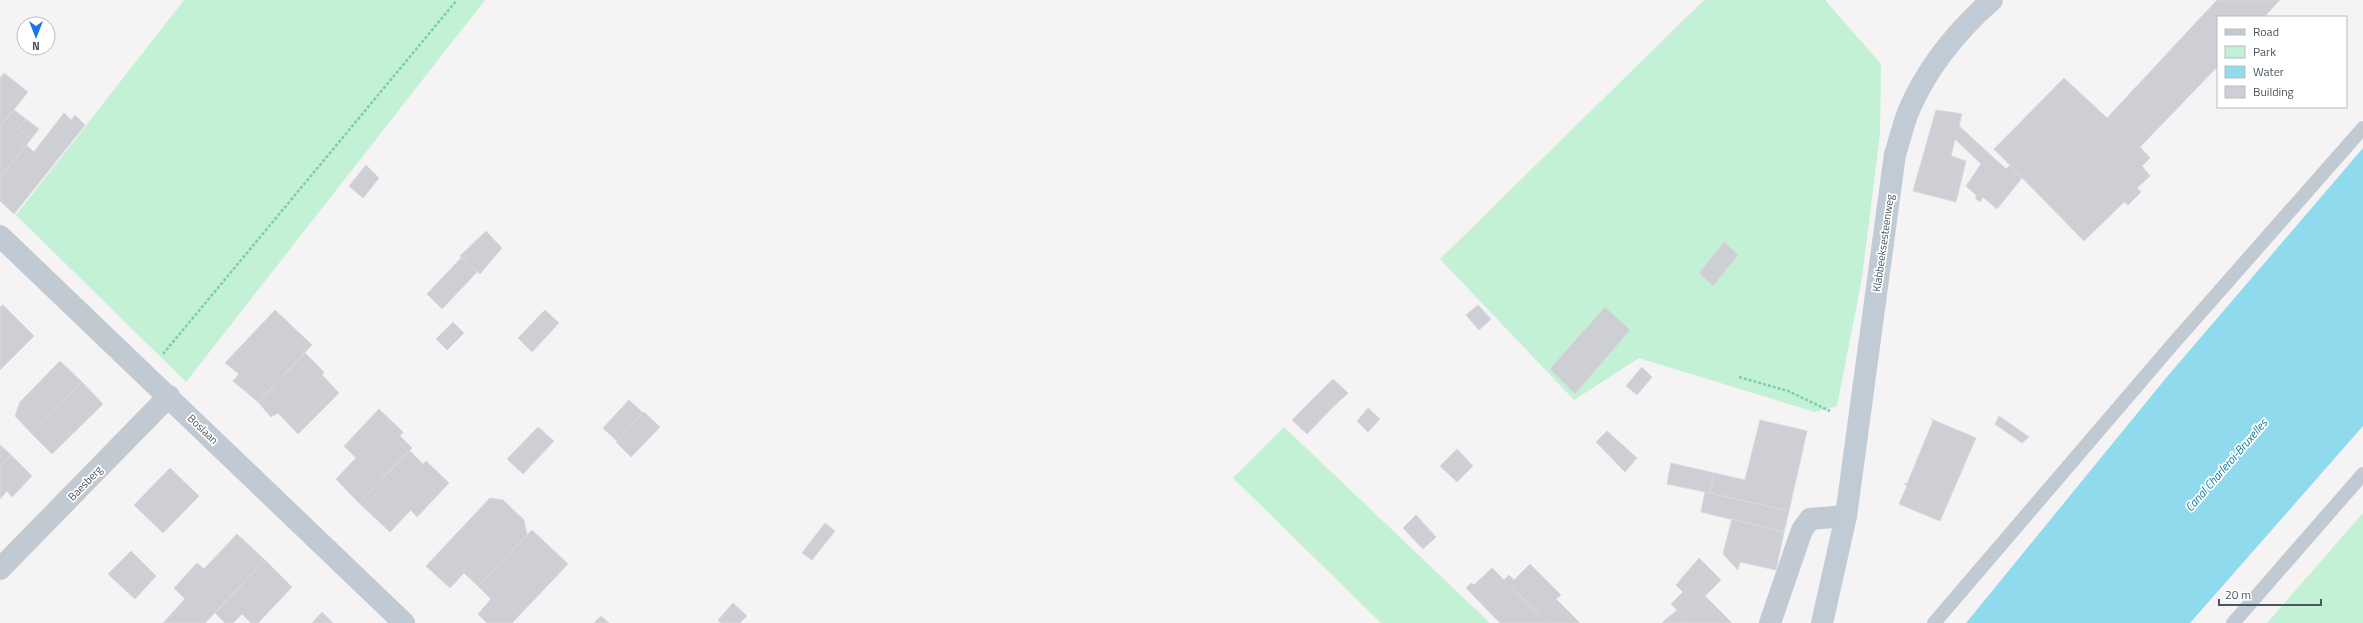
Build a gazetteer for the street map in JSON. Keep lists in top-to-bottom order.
{
  "streets": {
    "street": ["Klabbeeksesteenweg", "Boslaan", "Baesberg"]
  },
  "crossings": [
    ["Boslaan", "Baesberg"]
  ],
  "water": ["Canal Charleroi-Bruxelles"],
  "legend": [
    "Road",
    "Park",
    "Water",
    "Building"
  ],
  "scale_bar": "20 m",
  "north": "bottom"
}
